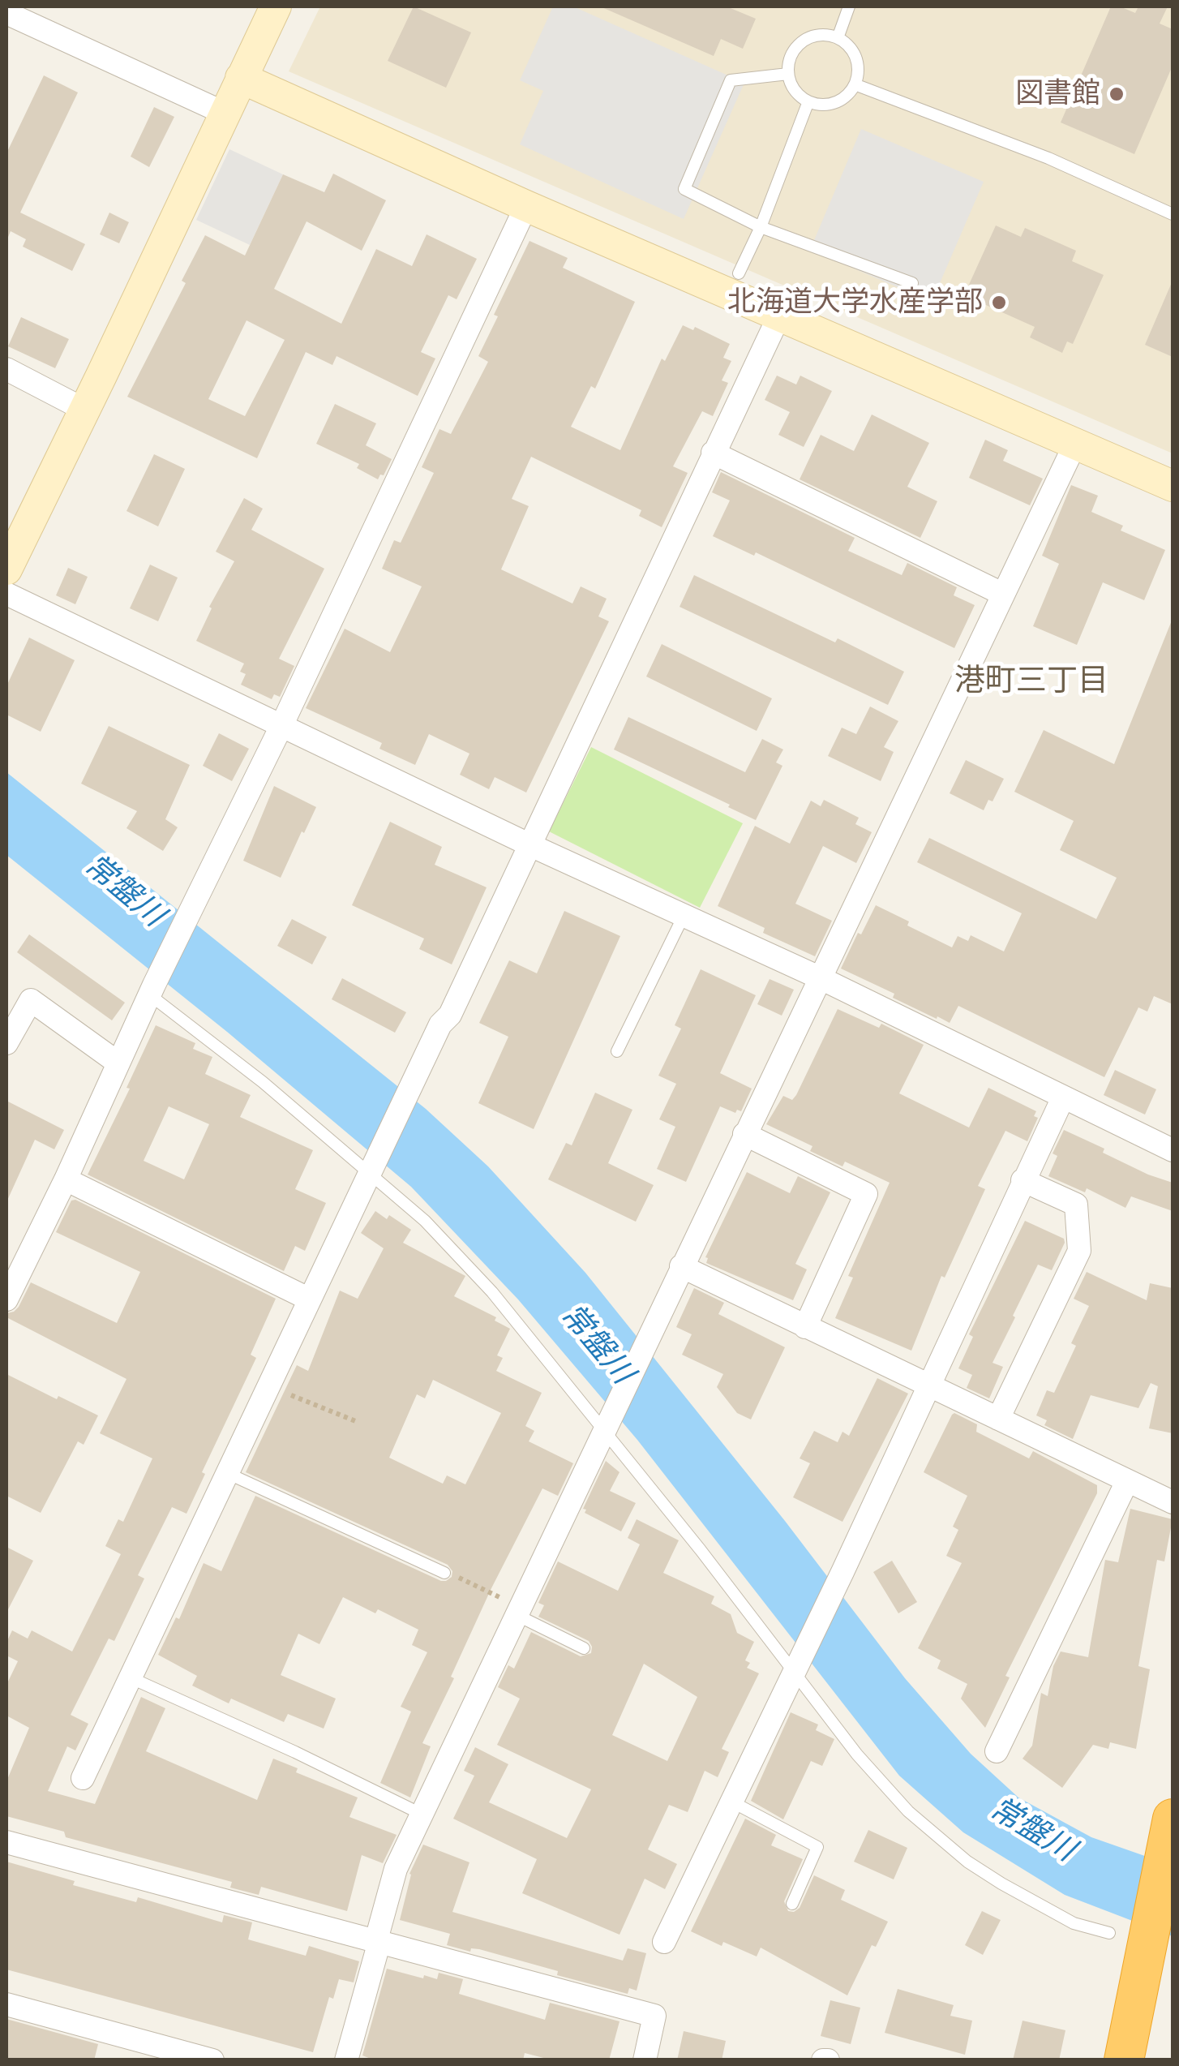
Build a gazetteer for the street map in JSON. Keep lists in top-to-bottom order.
{
  "districts": ["港町三丁目"],
  "water": ["常盤川"],
  "places": ["図書館", "北海道大学水産学部"]
}
